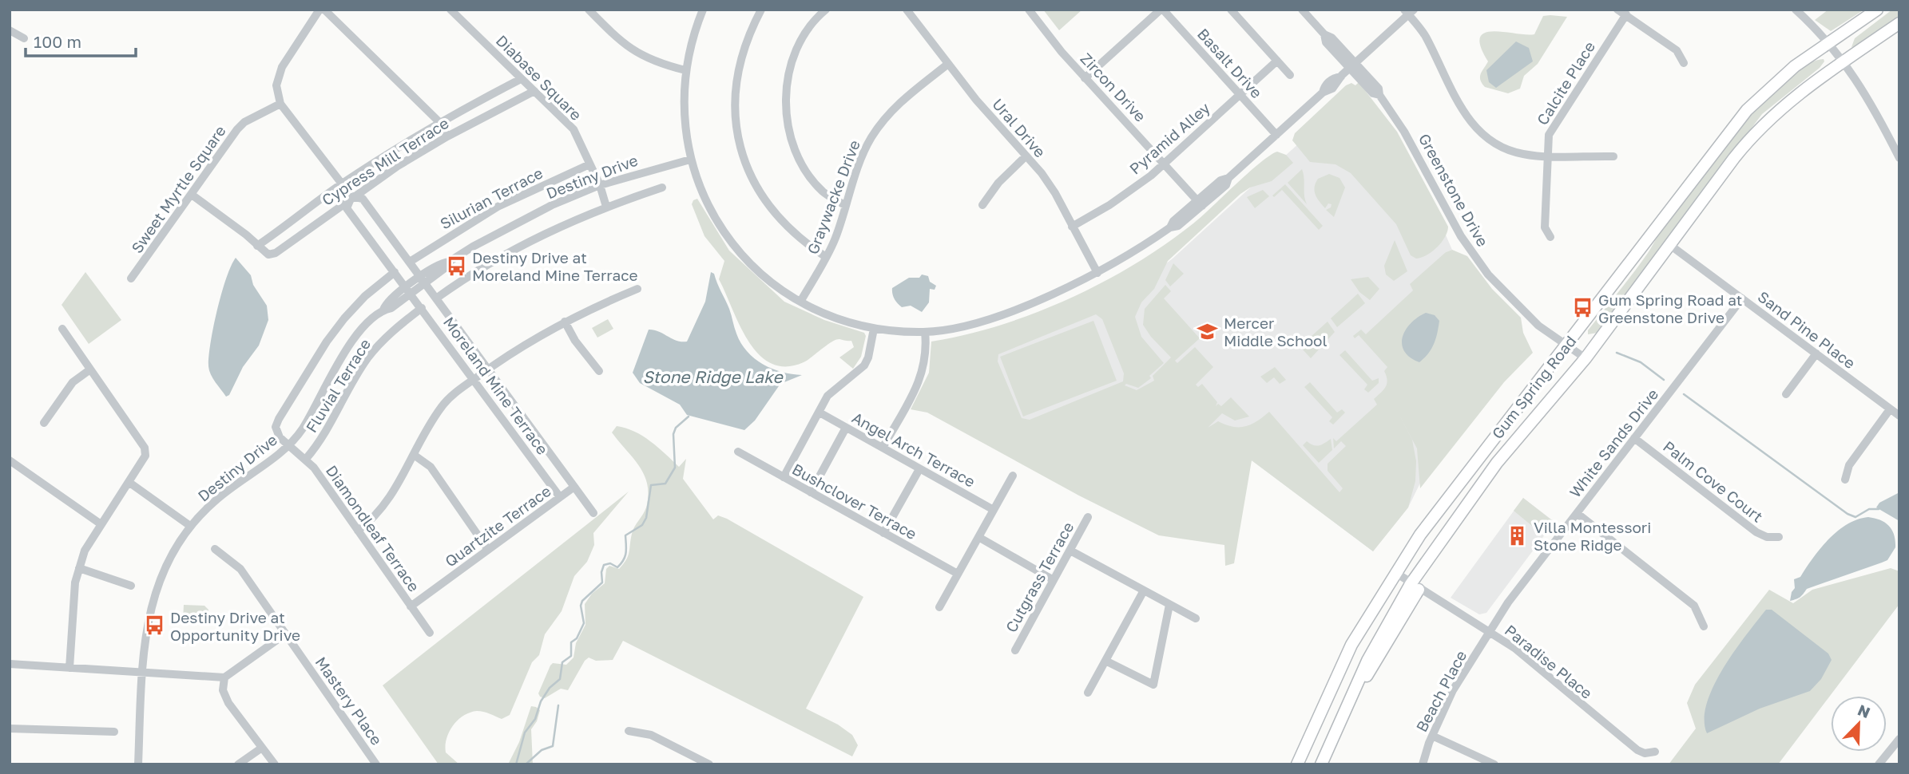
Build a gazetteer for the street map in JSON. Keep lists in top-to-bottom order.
{
  "streets": {
    "main road": ["Gum Spring Road"],
    "street": [
      "Basalt Drive",
      "Diabase Square",
      "Calcite Place",
      "Zircon Drive",
      "Ural Drive",
      "Pyramid Alley",
      "Cypress Mill Terrace",
      "Destiny Drive",
      "Sweet Myrtle Square",
      "Greenstone Drive",
      "Graywacke Drive",
      "Silurian Terrace",
      "Sand Pine Place",
      "Fluvial Terrace",
      "Moreland Mine Terrace",
      "White Sands Drive",
      "Angel Arch Terrace",
      "Palm Cove Court",
      "Bushclover Terrace",
      "Quartzite Terrace",
      "Diamondleaf Terrace",
      "Cutgrass Terrace",
      "Paradise Place",
      "Beach Place",
      "Mastery Place"
    ]
  },
  "crossings": [
    ["Basalt Drive", "Pyramid Alley"],
    ["Diabase Square", "Cypress Mill Terrace"],
    ["Diabase Square", "Destiny Drive"],
    ["Diabase Square", "Silurian Terrace"],
    ["Zircon Drive", "Pyramid Alley"],
    ["Ural Drive", "Pyramid Alley"],
    ["Ural Drive", "Graywacke Drive"],
    ["Cypress Mill Terrace", "Sweet Myrtle Square"],
    ["Cypress Mill Terrace", "Moreland Mine Terrace"],
    ["Destiny Drive", "Moreland Mine Terrace"],
    ["Destiny Drive", "Diamondleaf Terrace"],
    ["Greenstone Drive", "Gum Spring Road"],
    ["Silurian Terrace", "Moreland Mine Terrace"],
    ["Sand Pine Place", "Gum Spring Road"],
    ["Sand Pine Place", "White Sands Drive"],
    ["Fluvial Terrace", "Moreland Mine Terrace"],
    ["Fluvial Terrace", "Diamondleaf Terrace"],
    ["Moreland Mine Terrace", "Quartzite Terrace"],
    ["Gum Spring Road", "Paradise Place"],
    ["White Sands Drive", "Palm Cove Court"],
    ["White Sands Drive", "Paradise Place"],
    ["White Sands Drive", "Beach Place"],
    ["Quartzite Terrace", "Diamondleaf Terrace"],
    ["Paradise Place", "Beach Place"]
  ],
  "water": ["Stone Ridge Lake"],
  "places": {
    "bus stop": ["Destiny Drive at Moreland Mine Terrace", "Gum Spring Road at Greenstone Drive", "Destiny Drive at Opportunity Drive"],
    "school or university": ["Mercer Middle School"],
    "building": ["Villa Montessori Stone Ridge"]
  },
  "scale_bar": "100 m",
  "north": "top right"
}
